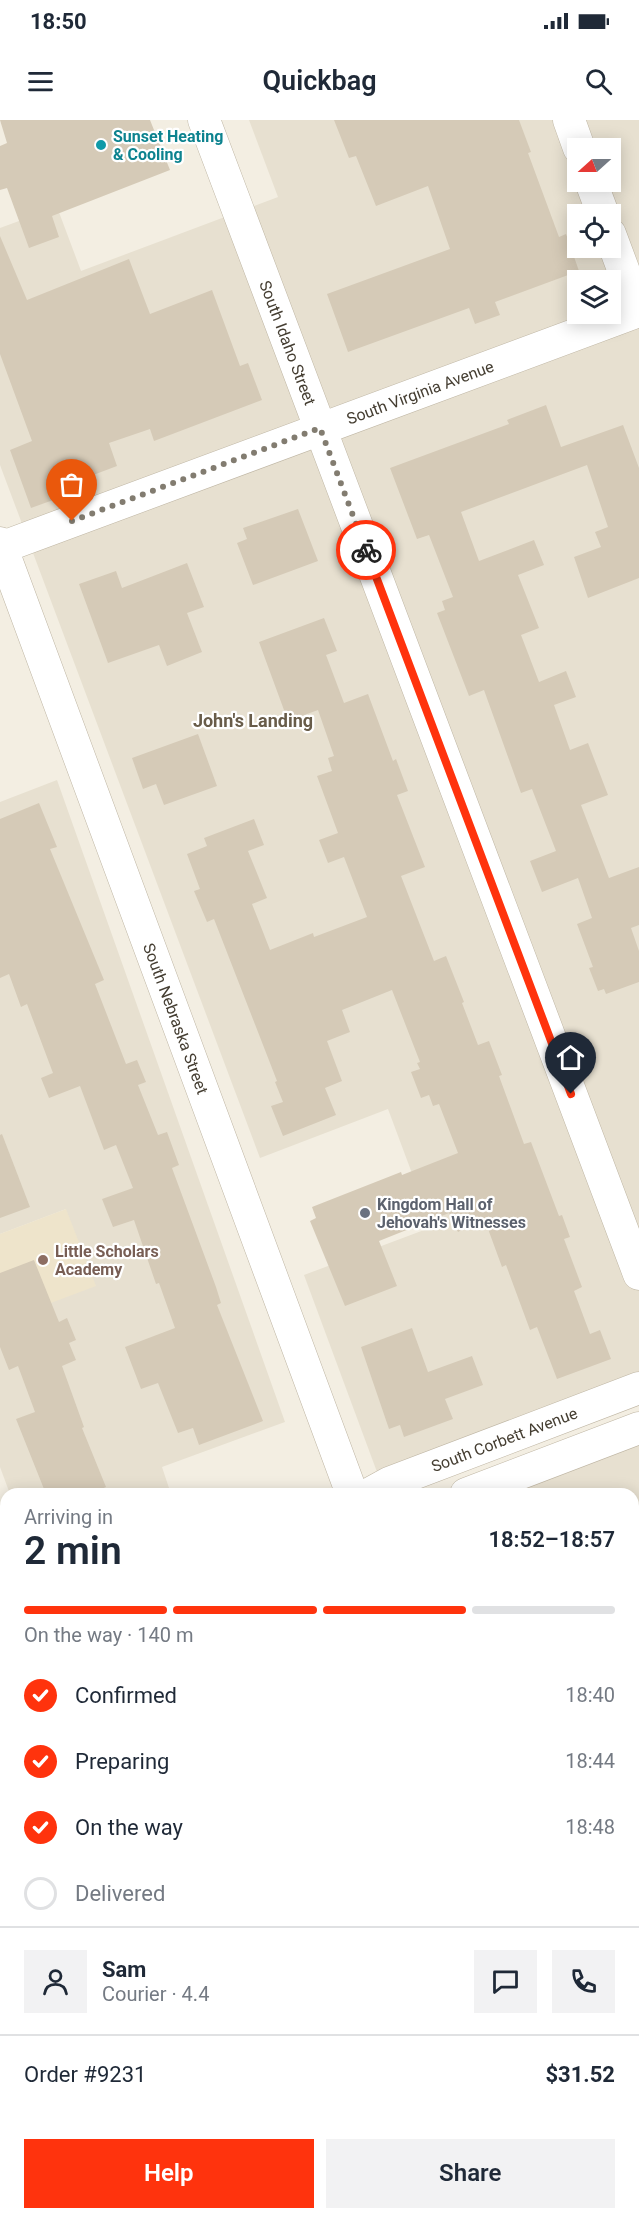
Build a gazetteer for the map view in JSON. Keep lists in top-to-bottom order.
{
  "streets": {
    "street": [
      "South Idaho Street",
      "South Virginia Avenue",
      "South Nebraska Street",
      "South Corbett Avenue"
    ]
  },
  "crossings": [
    ["South Idaho Street", "South Virginia Avenue"],
    ["South Virginia Avenue", "South Nebraska Street"]
  ],
  "districts": ["John's Landing"],
  "places": ["Sunset Heating & Cooling", "Kingdom Hall of Jehovah's Witnesses", "Little Scholars Academy"],
  "north": "left",
  "page": {
    "status": "18:50",
    "header": "Quickbag",
    "heading": ["2 min", "Arriving in", "18:52–18:57"],
    "panel": [
      "Sam",
      "Courier · 4.4",
      "Order #9231",
      "$31.52"
    ],
    "bar": "On the way · 140 m",
    "list": [
      ["Confirmed", "18:40"],
      ["Preparing", "18:44"],
      ["On the way", "18:48"],
      "Delivered"
    ],
    "buttons": ["Help", "Share"]
  }
}
